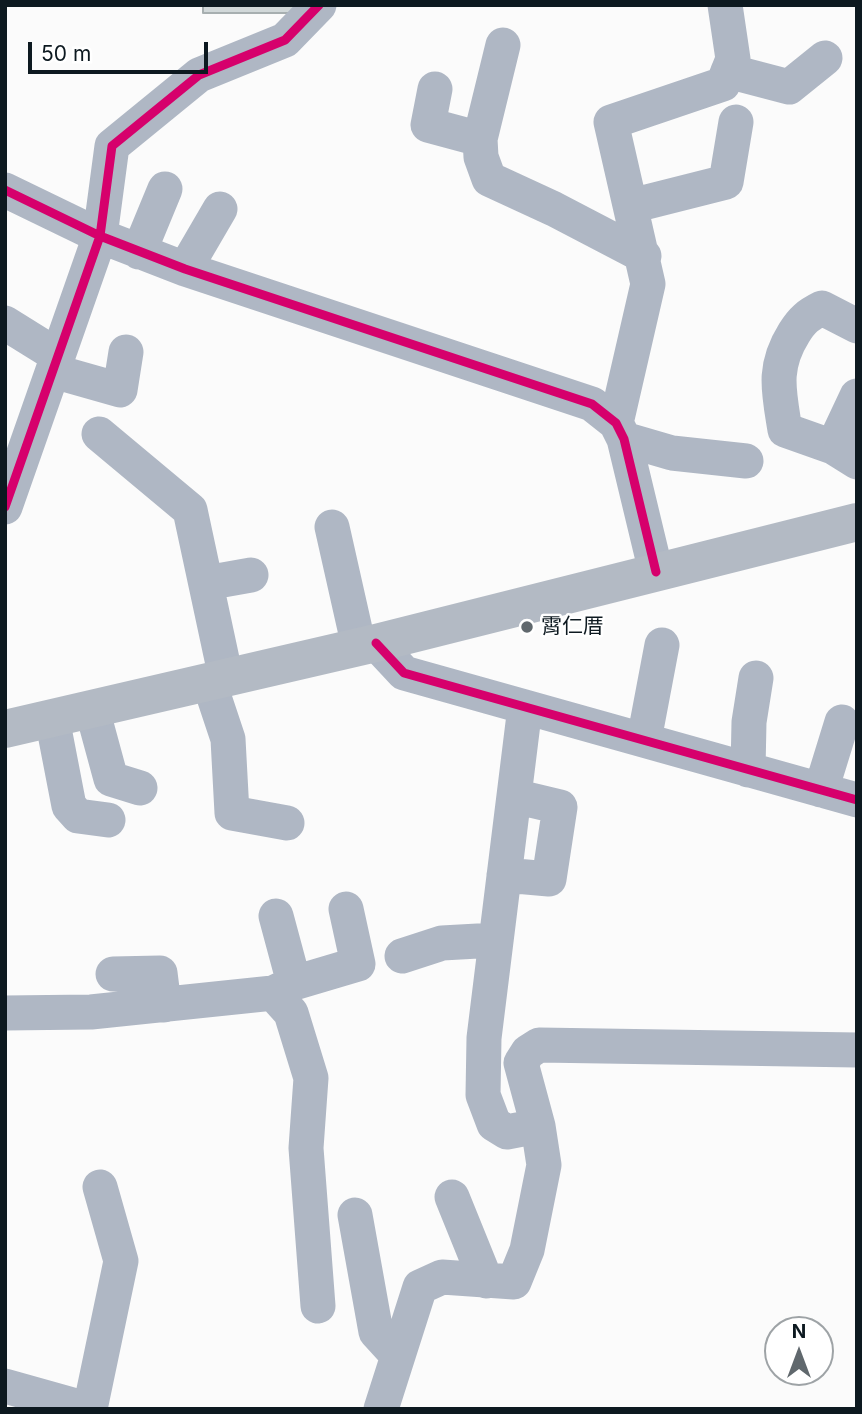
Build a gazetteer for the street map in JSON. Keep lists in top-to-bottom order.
{
  "places": ["霄仁厝"],
  "scale_bar": "50 m",
  "north": "top"
}
